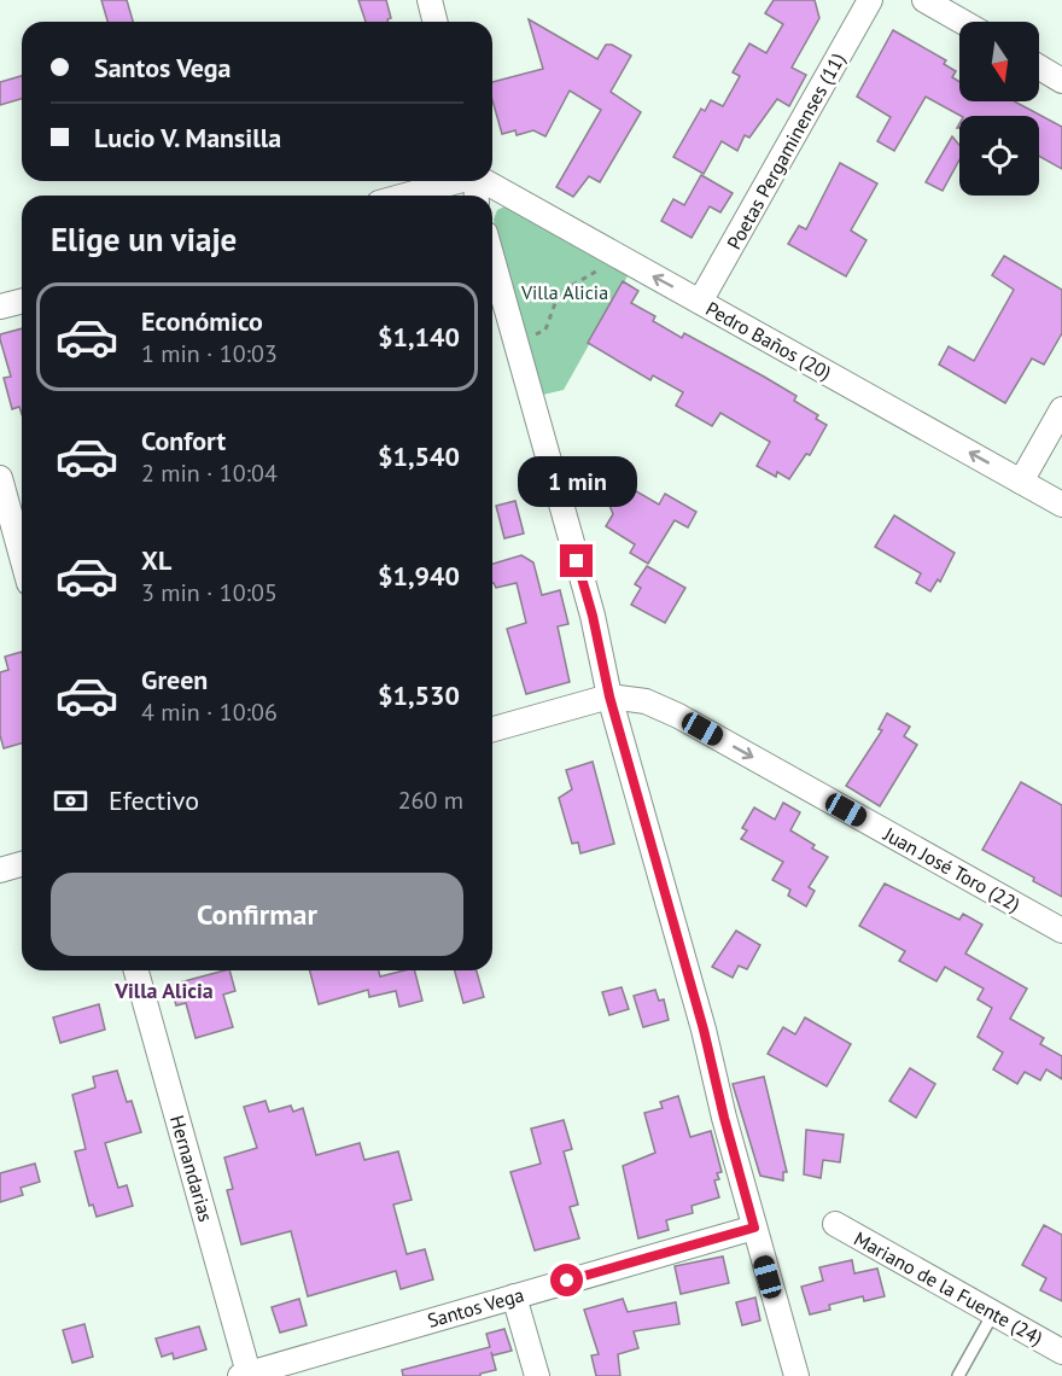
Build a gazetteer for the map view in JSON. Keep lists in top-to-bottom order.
{
  "streets": {
    "street": [
      "Poetas Pergaminenses (11)",
      "Pedro Baños (20)",
      "Juan José Toro (22)",
      "Hernandarias",
      "Mariano de la Fuente (24)",
      "Santos Vega"
    ]
  },
  "crossings": [
    ["Poetas Pergaminenses (11)", "Pedro Baños (20)"],
    ["Hernandarias", "Santos Vega"]
  ],
  "one_way": ["Pedro Baños (20)", "Juan José Toro (22)"],
  "districts": ["Villa Alicia"],
  "parks": ["Villa Alicia"],
  "north": "bottom",
  "page": {
    "banner": ["Santos Vega", "Lucio V. Mansilla"],
    "heading": "Elige un viaje",
    "list": [
      {
        "name": "Económico",
        "note": "1 min · 10:03",
        "value": "$1,140"
      },
      {
        "name": "Confort",
        "note": "2 min · 10:04",
        "value": "$1,540"
      },
      {
        "name": "XL",
        "note": "3 min · 10:05",
        "value": "$1,940"
      },
      {
        "name": "Green",
        "note": "4 min · 10:06",
        "value": "$1,530"
      }
    ],
    "bubble": "1 min",
    "pay": ["Efectivo", "260 m"],
    "buttons": "Confirmar"
  }
}
